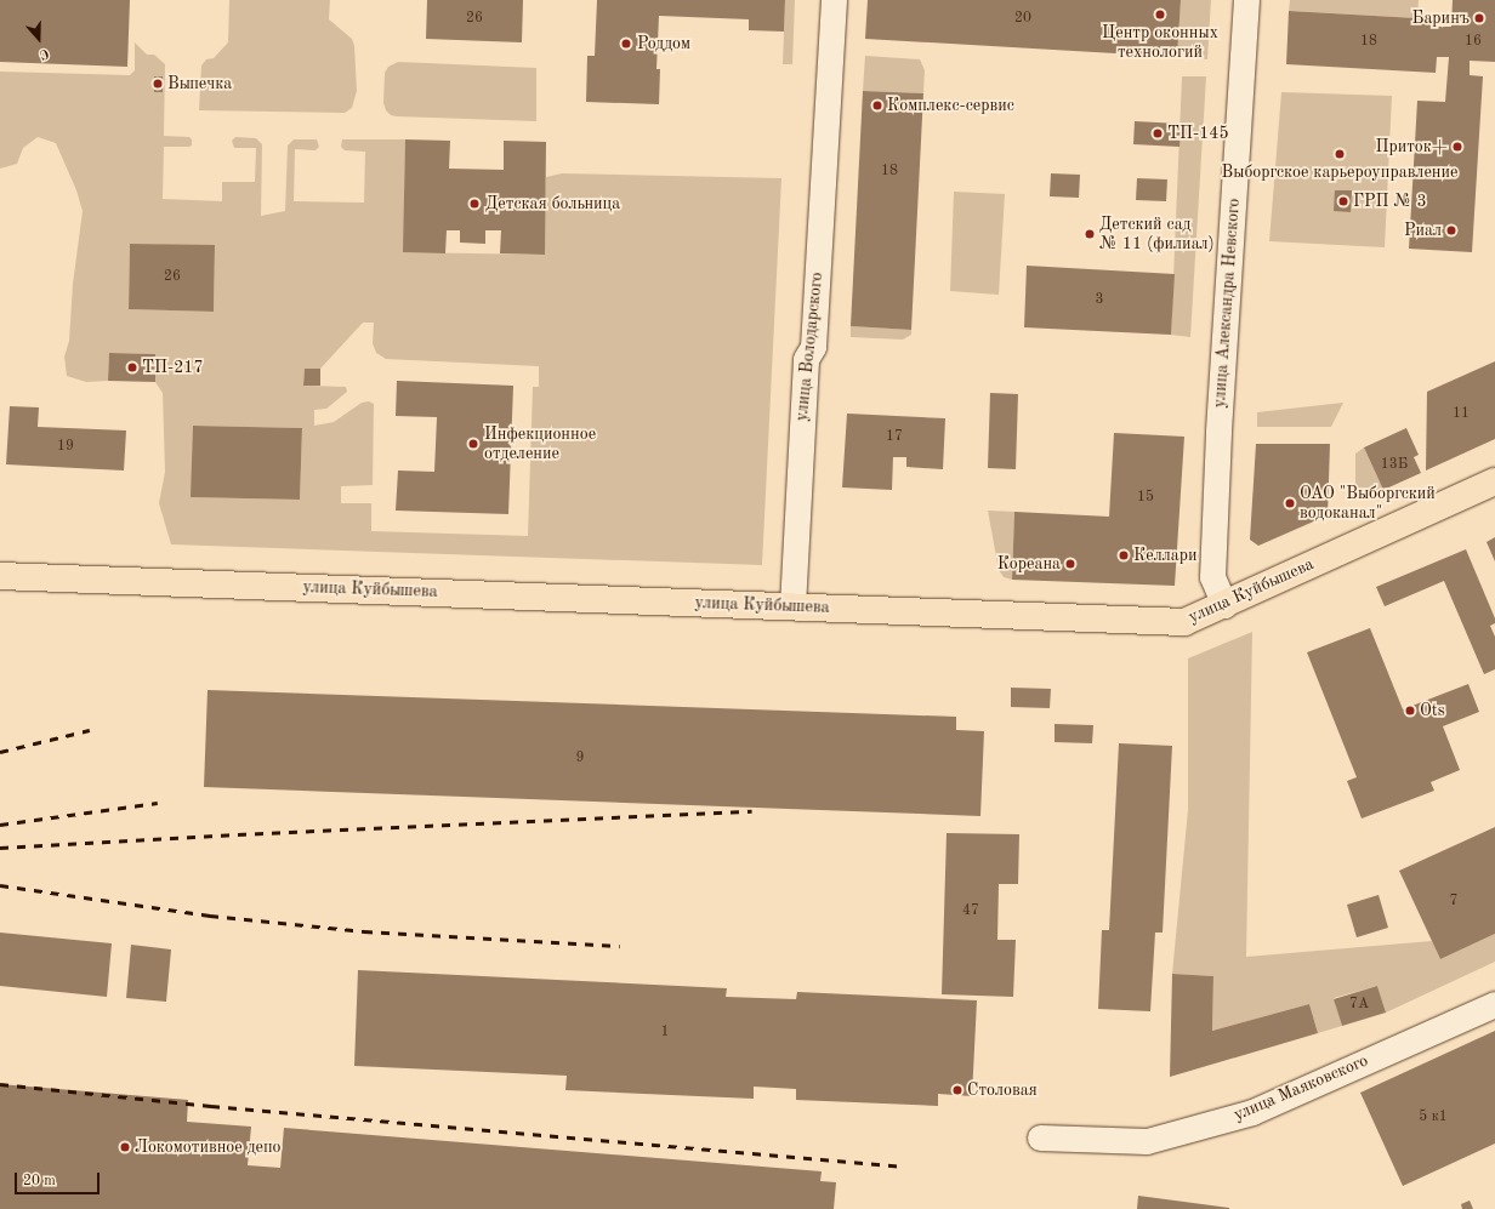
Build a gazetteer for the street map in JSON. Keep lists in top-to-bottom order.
{
  "streets": {
    "main road": ["улица Куйбышева"],
    "street": ["улица Александра Невского", "улица Володарского", "улица Маяковского"]
  },
  "crossings": [
    ["улица Александра Невского", "улица Куйбышева"],
    ["улица Володарского", "улица Куйбышева"]
  ],
  "places": [
    "Центр оконных технологий",
    "Баринъ",
    "Роддом",
    "Выпечка",
    "Комплекс-сервис",
    "ТП-145",
    "Приток+",
    "Выборгское карьероуправление",
    "ГРП № 3",
    "Детская больница",
    "Риал",
    "Детский сад № 11 (филиал)",
    "ТП-217",
    "Инфекционное отделение",
    "ОАО \"Выборгский водоканал\"",
    "Келлари",
    "Кореана",
    "Ots",
    "Столовая",
    "Локомотивное депо"
  ],
  "house_numbers": [
    "26",
    "20",
    "18",
    "16",
    "18",
    "26",
    "3",
    "11",
    "17",
    "19",
    "13Б",
    "15",
    "9",
    "7",
    "47",
    "7А",
    "1",
    "5 к1"
  ],
  "scale_bar": "20 m",
  "north": "bottom"
}
